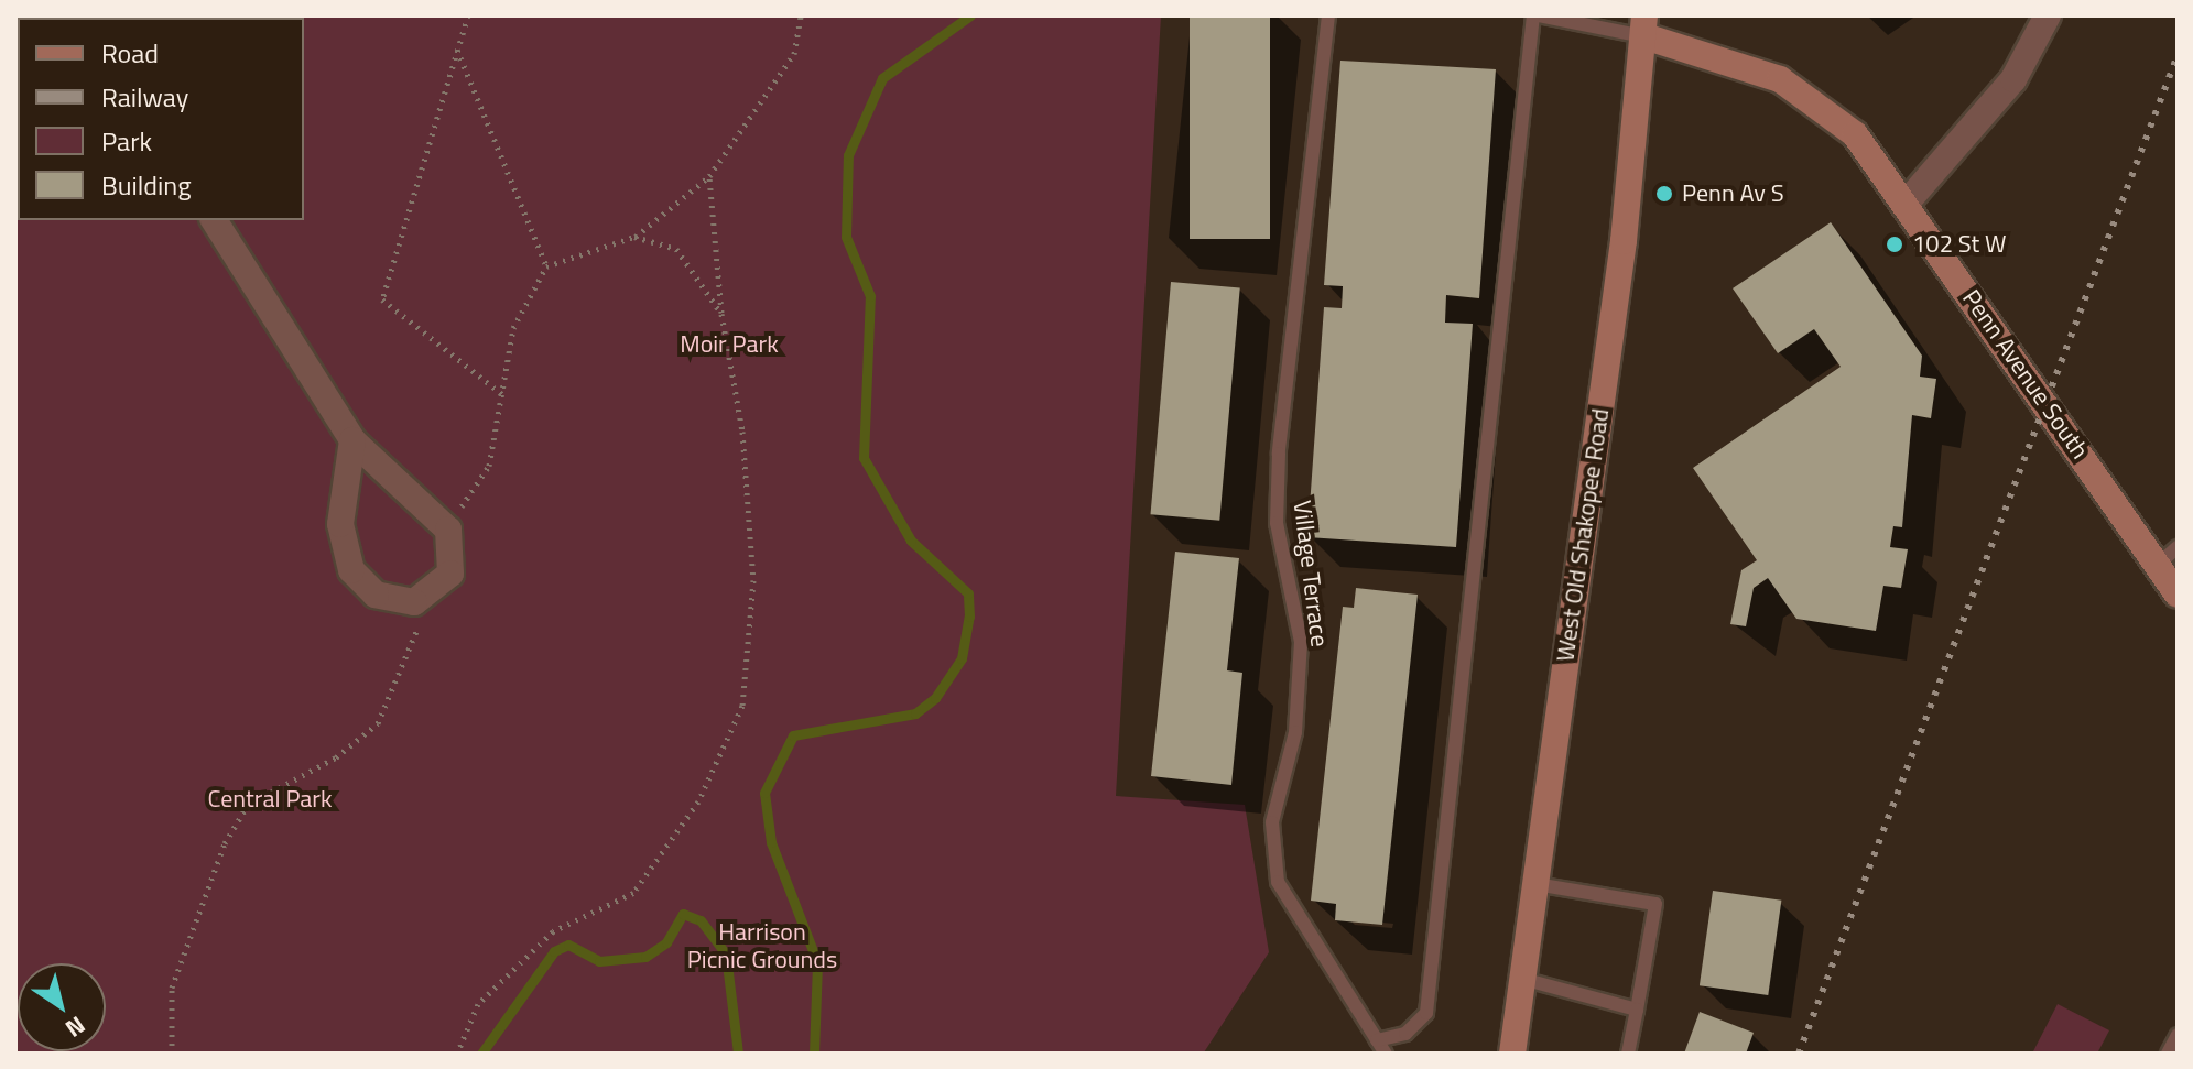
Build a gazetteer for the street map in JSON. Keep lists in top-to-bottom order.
{
  "streets": {
    "main road": ["Penn Avenue South", "West Old Shakopee Road"],
    "lane": ["Village Terrace"]
  },
  "crossings": [
    ["Penn Avenue South", "West Old Shakopee Road"]
  ],
  "parks": ["Moir Park", "Central Park", "Harrison Picnic Grounds"],
  "places": ["Penn Av S", "102 St W"],
  "legend": [
    "Road",
    "Railway",
    "Park",
    "Building"
  ],
  "north": "bottom right"
}
